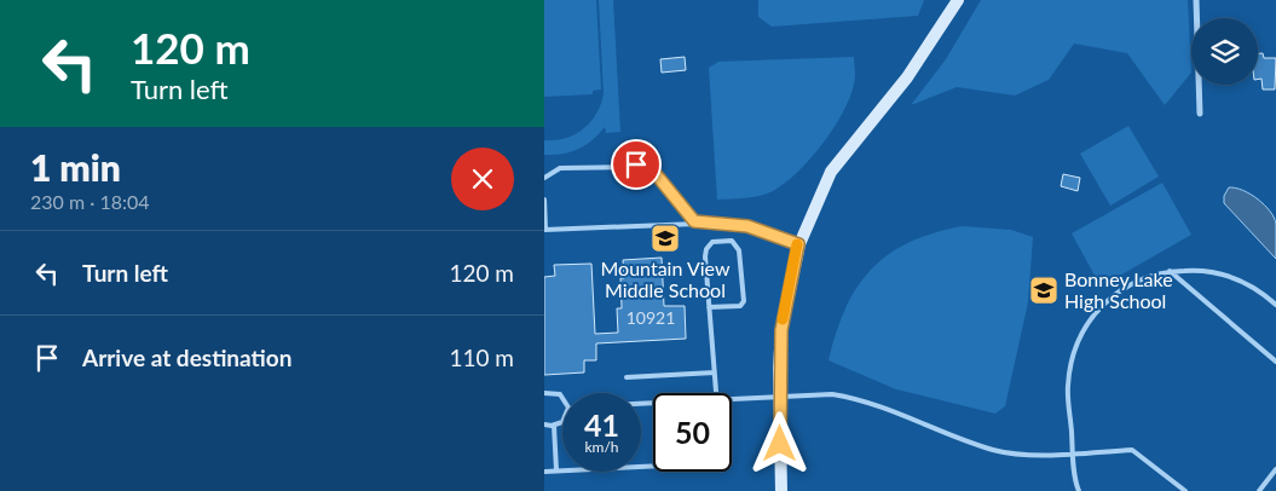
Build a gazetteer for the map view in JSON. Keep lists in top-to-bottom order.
{
  "places": {
    "school or university": ["Mountain View Middle School", "Bonney Lake High School"]
  },
  "house_numbers": ["10921"],
  "page": {
    "turn": ["120 m", "Turn left"],
    "heading": ["1 min", "230 m · 18:04"],
    "list": [
      {
        "name": "Turn left",
        "value": "120 m"
      },
      {
        "name": "Arrive at destination",
        "value": "110 m"
      }
    ],
    "speed": "41 km/h",
    "limit": "50"
  }
}
